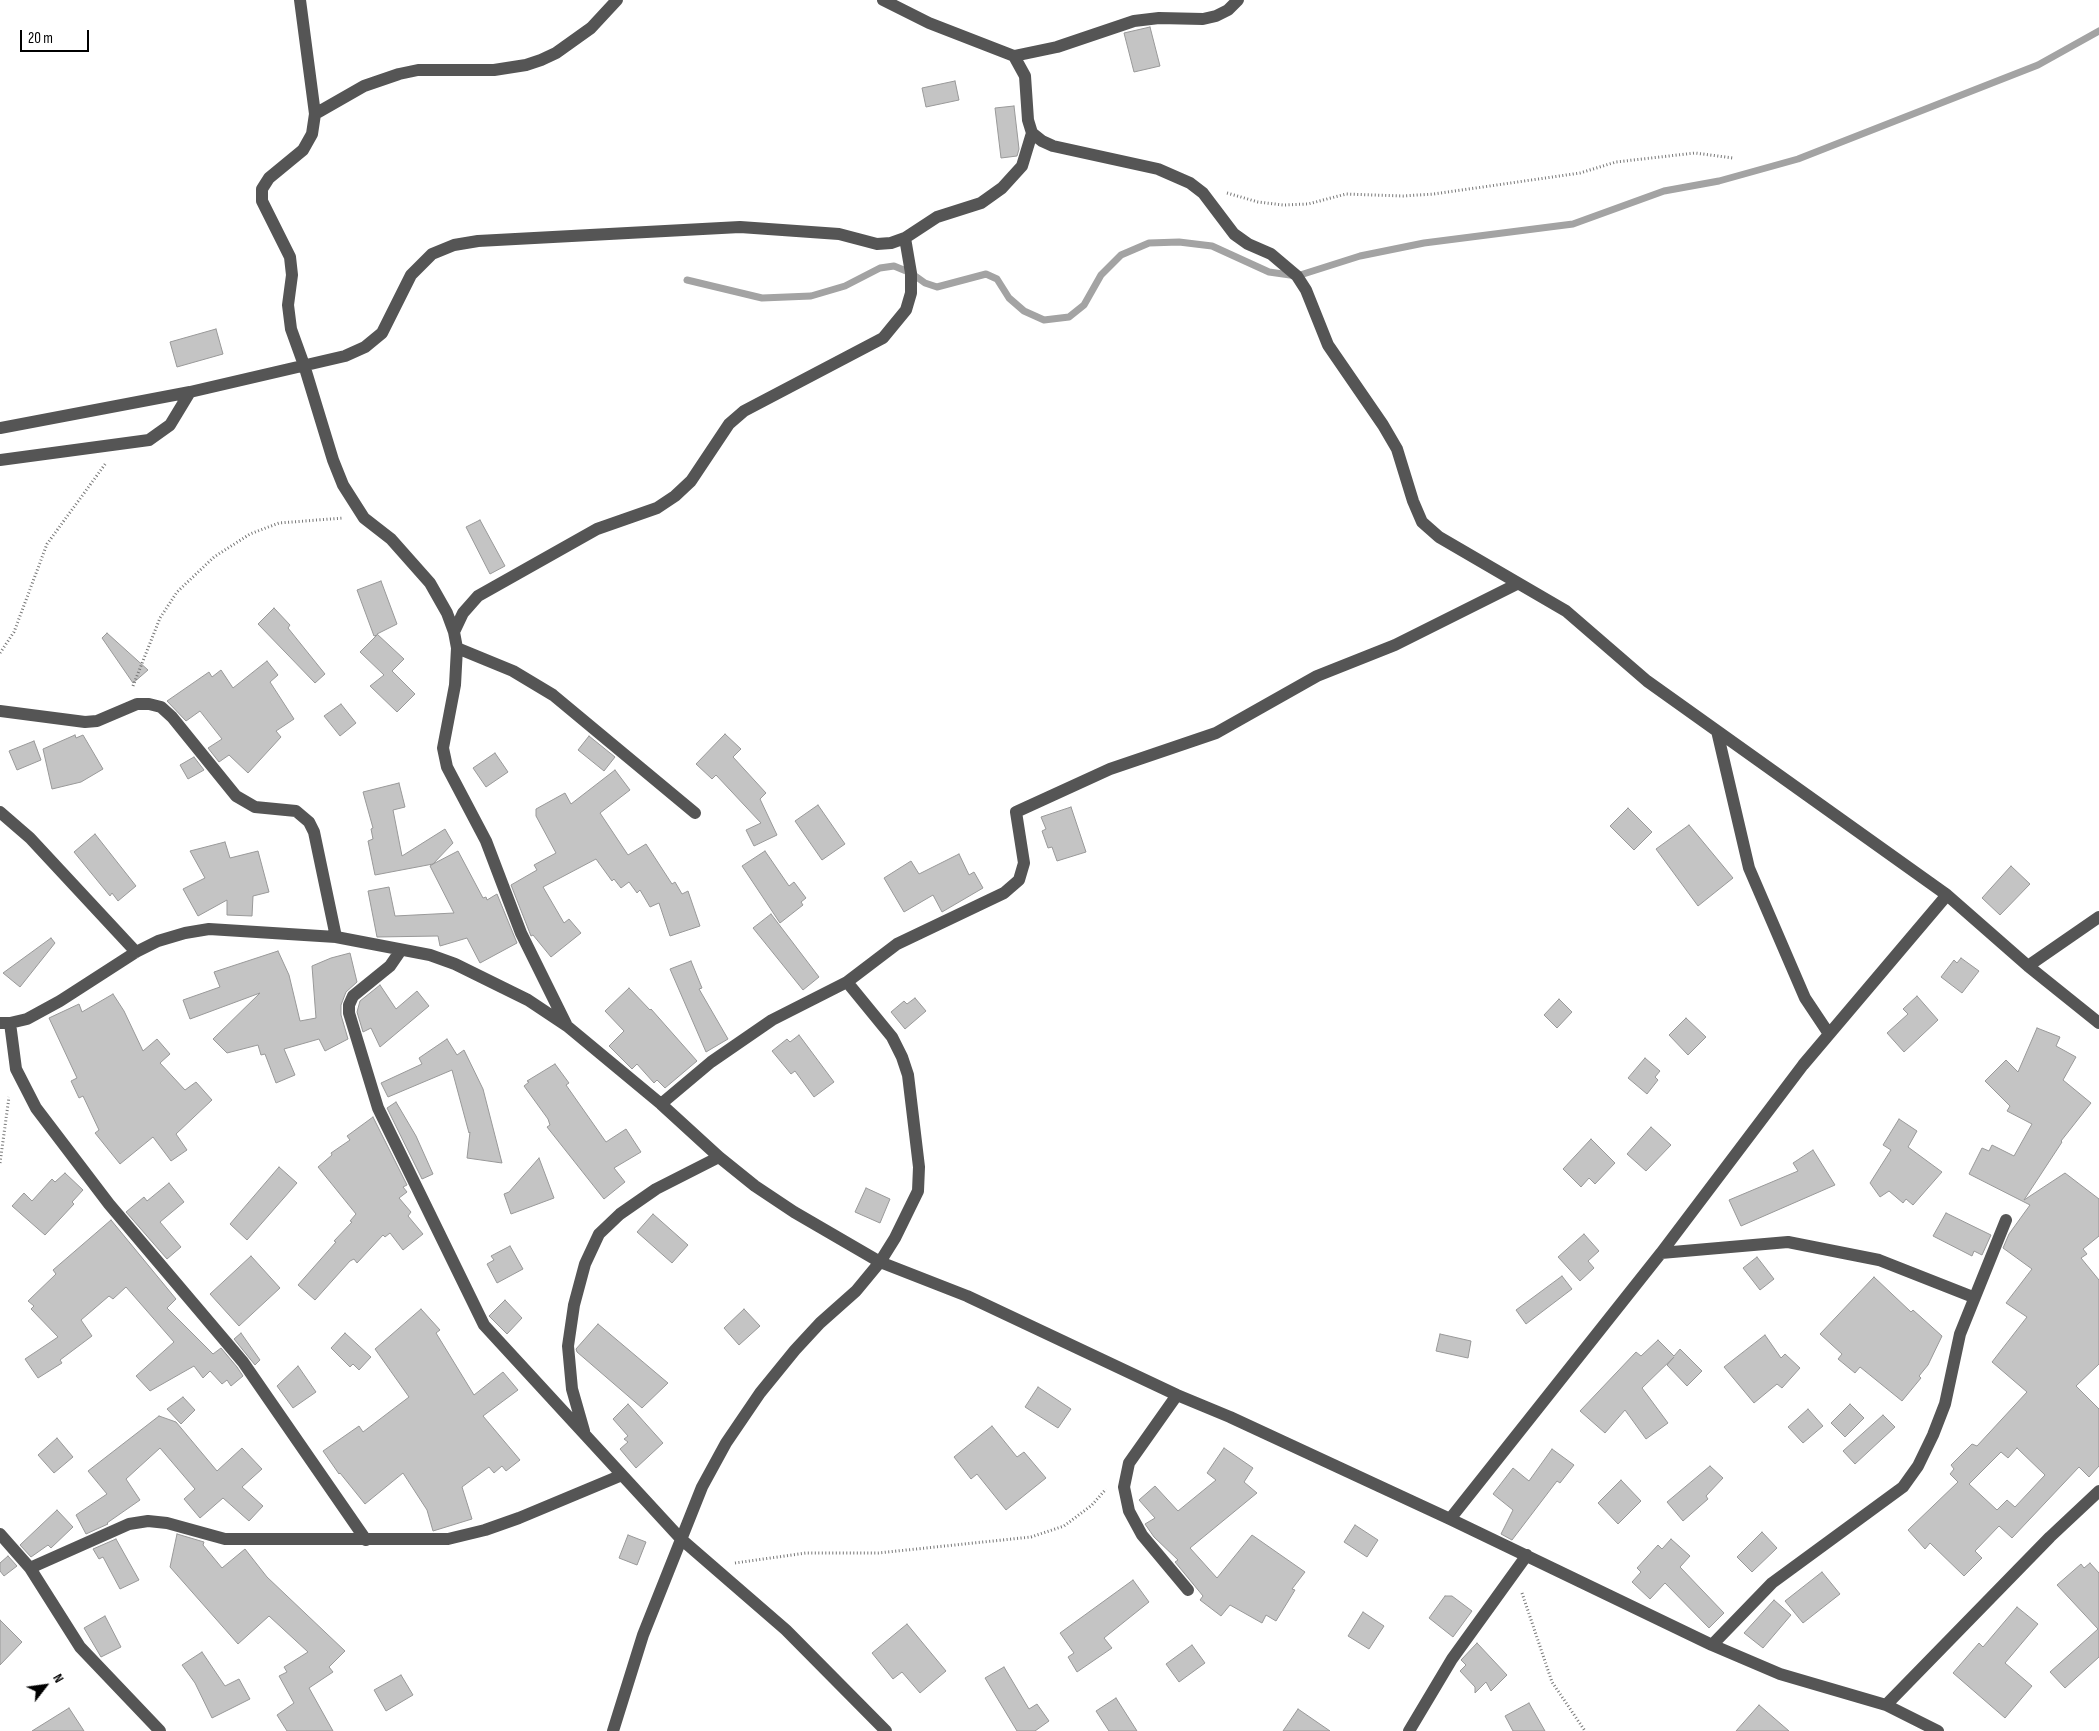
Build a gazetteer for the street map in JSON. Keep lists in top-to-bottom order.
{
  "scale_bar": "20 m",
  "north": "top right"
}
